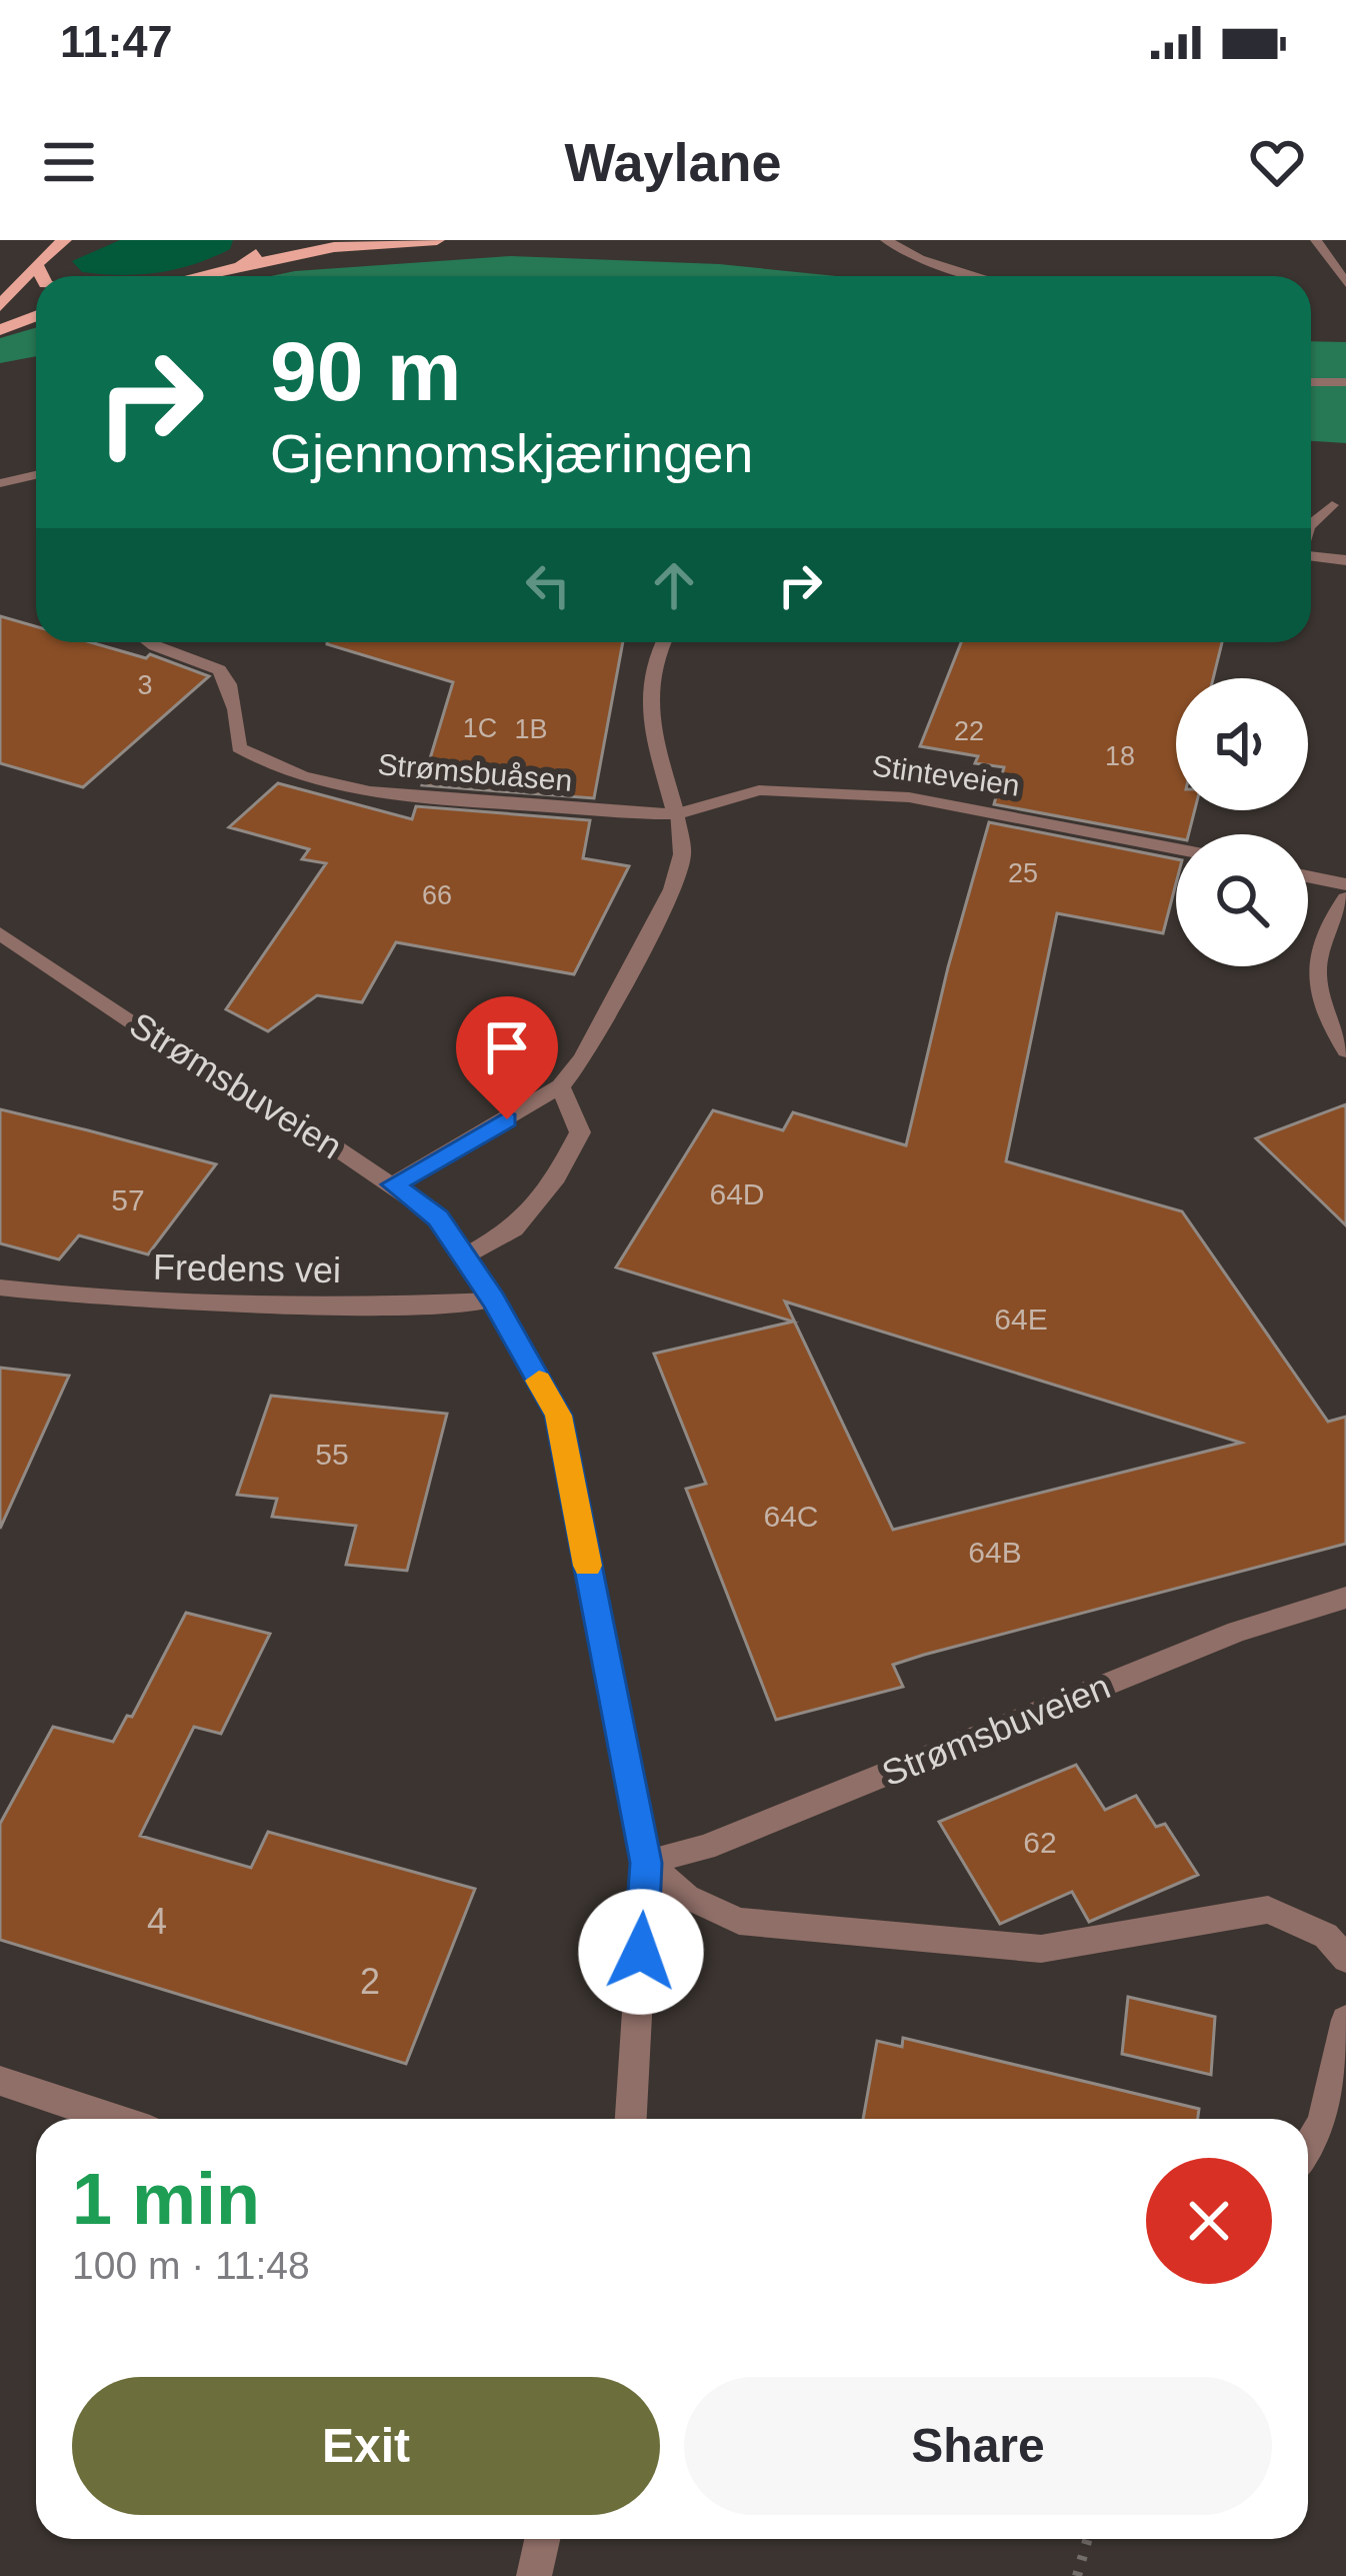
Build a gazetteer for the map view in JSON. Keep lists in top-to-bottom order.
{
  "streets": {
    "street": [
      "Strømsbuåsen",
      "Stinteveien",
      "Strømsbuveien",
      "Fredens vei"
    ]
  },
  "crossings": [
    ["Strømsbuåsen", "Stinteveien"],
    ["Strømsbuveien", "Fredens vei"]
  ],
  "house_numbers": [
    "3",
    "1C",
    "1B",
    "22",
    "18",
    "25",
    "66",
    "64D",
    "57",
    "64E",
    "55",
    "64C",
    "64B",
    "62",
    "4",
    "2"
  ],
  "page": {
    "status": "11:47",
    "header": "Waylane",
    "turn": ["90 m", "Gjennomskjæringen"],
    "heading": ["1 min", "100 m · 11:48"],
    "buttons": ["Exit", "Share"]
  }
}
